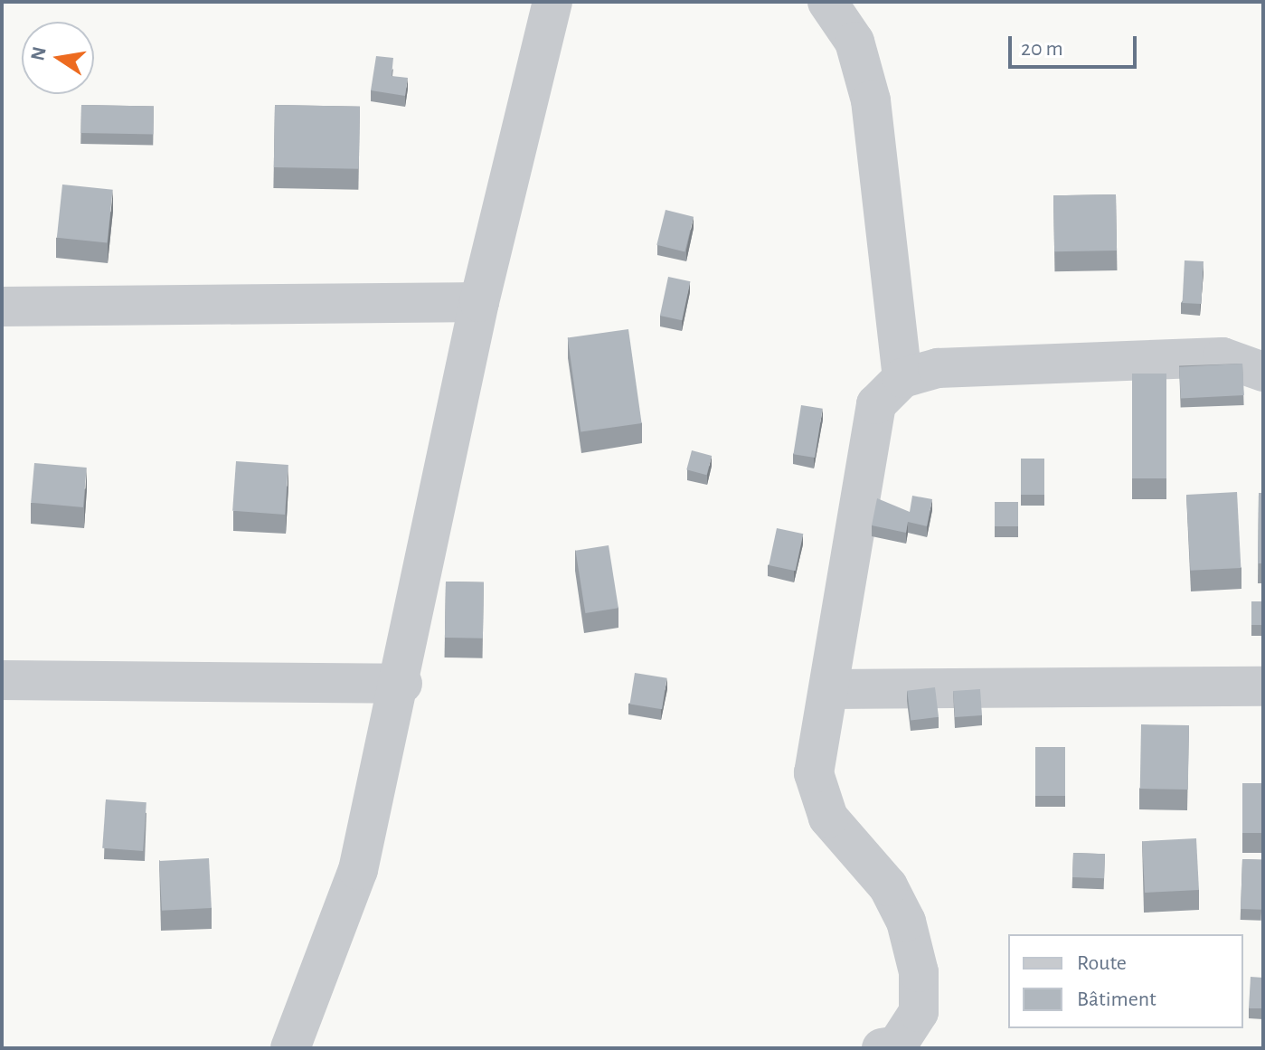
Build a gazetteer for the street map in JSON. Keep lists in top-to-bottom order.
{
  "legend": ["Route", "Bâtiment"],
  "scale_bar": "20 m",
  "north": "left"
}
